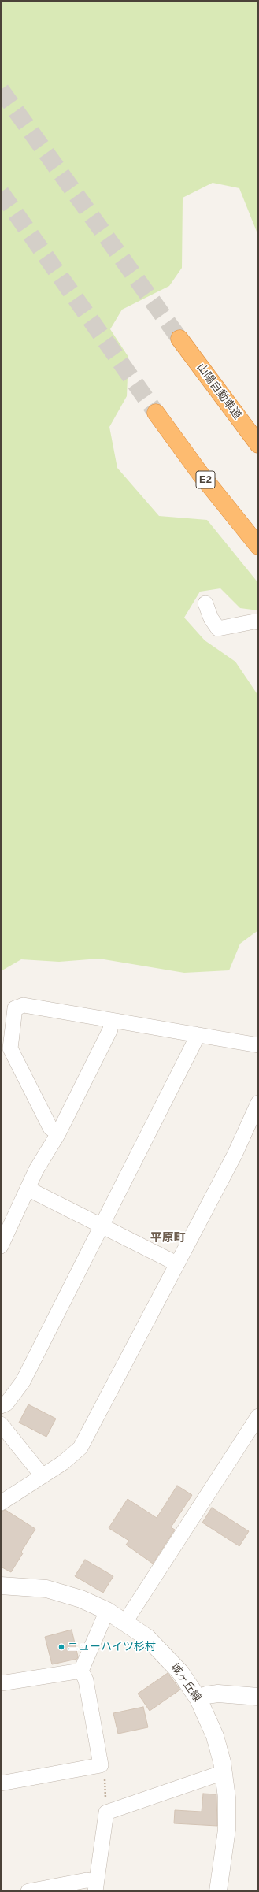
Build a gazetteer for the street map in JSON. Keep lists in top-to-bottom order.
{
  "streets": {
    "highway": ["山陽自動車道", "E2"],
    "street": ["城ヶ丘線"]
  },
  "districts": ["平原町"],
  "places": ["ニューハイツ杉村"]
}
